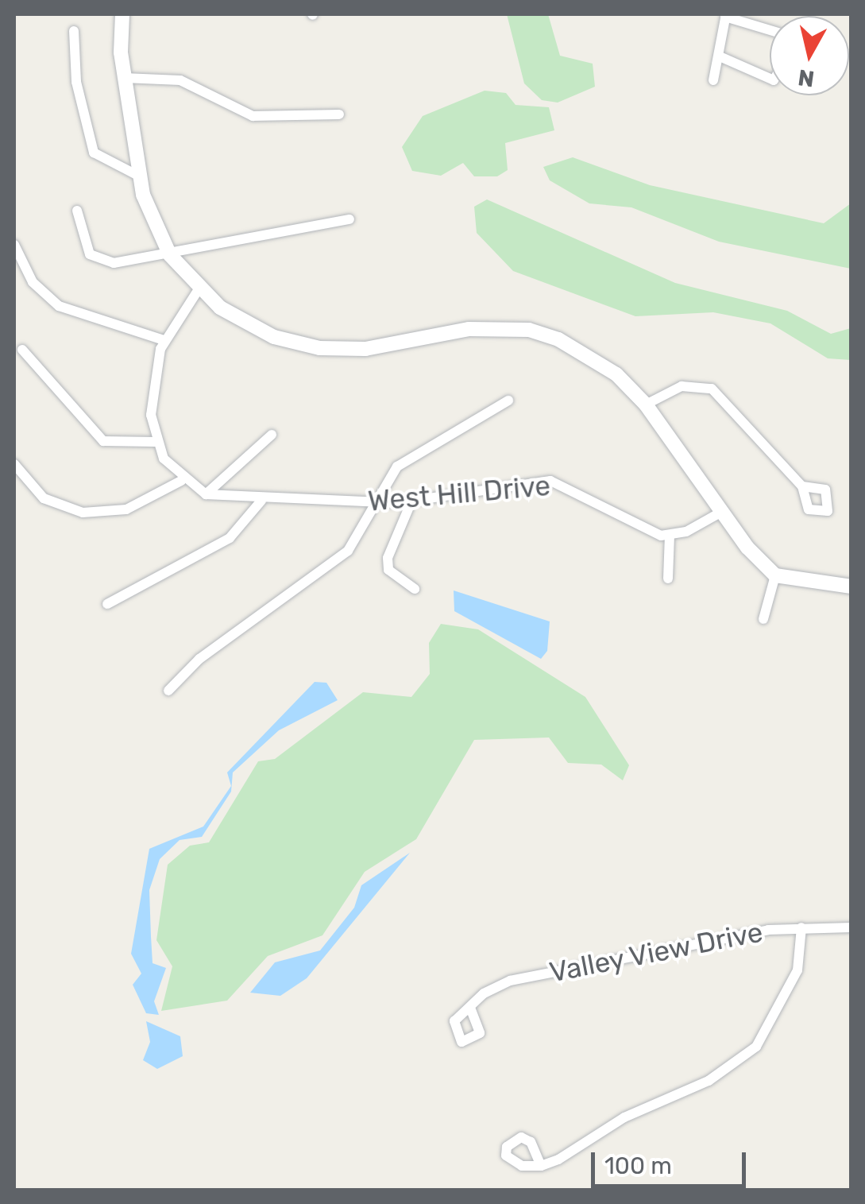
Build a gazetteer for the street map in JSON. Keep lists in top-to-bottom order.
{
  "streets": {
    "street": ["West Hill Drive", "Valley View Drive"]
  },
  "scale_bar": "100 m",
  "north": "bottom"
}
